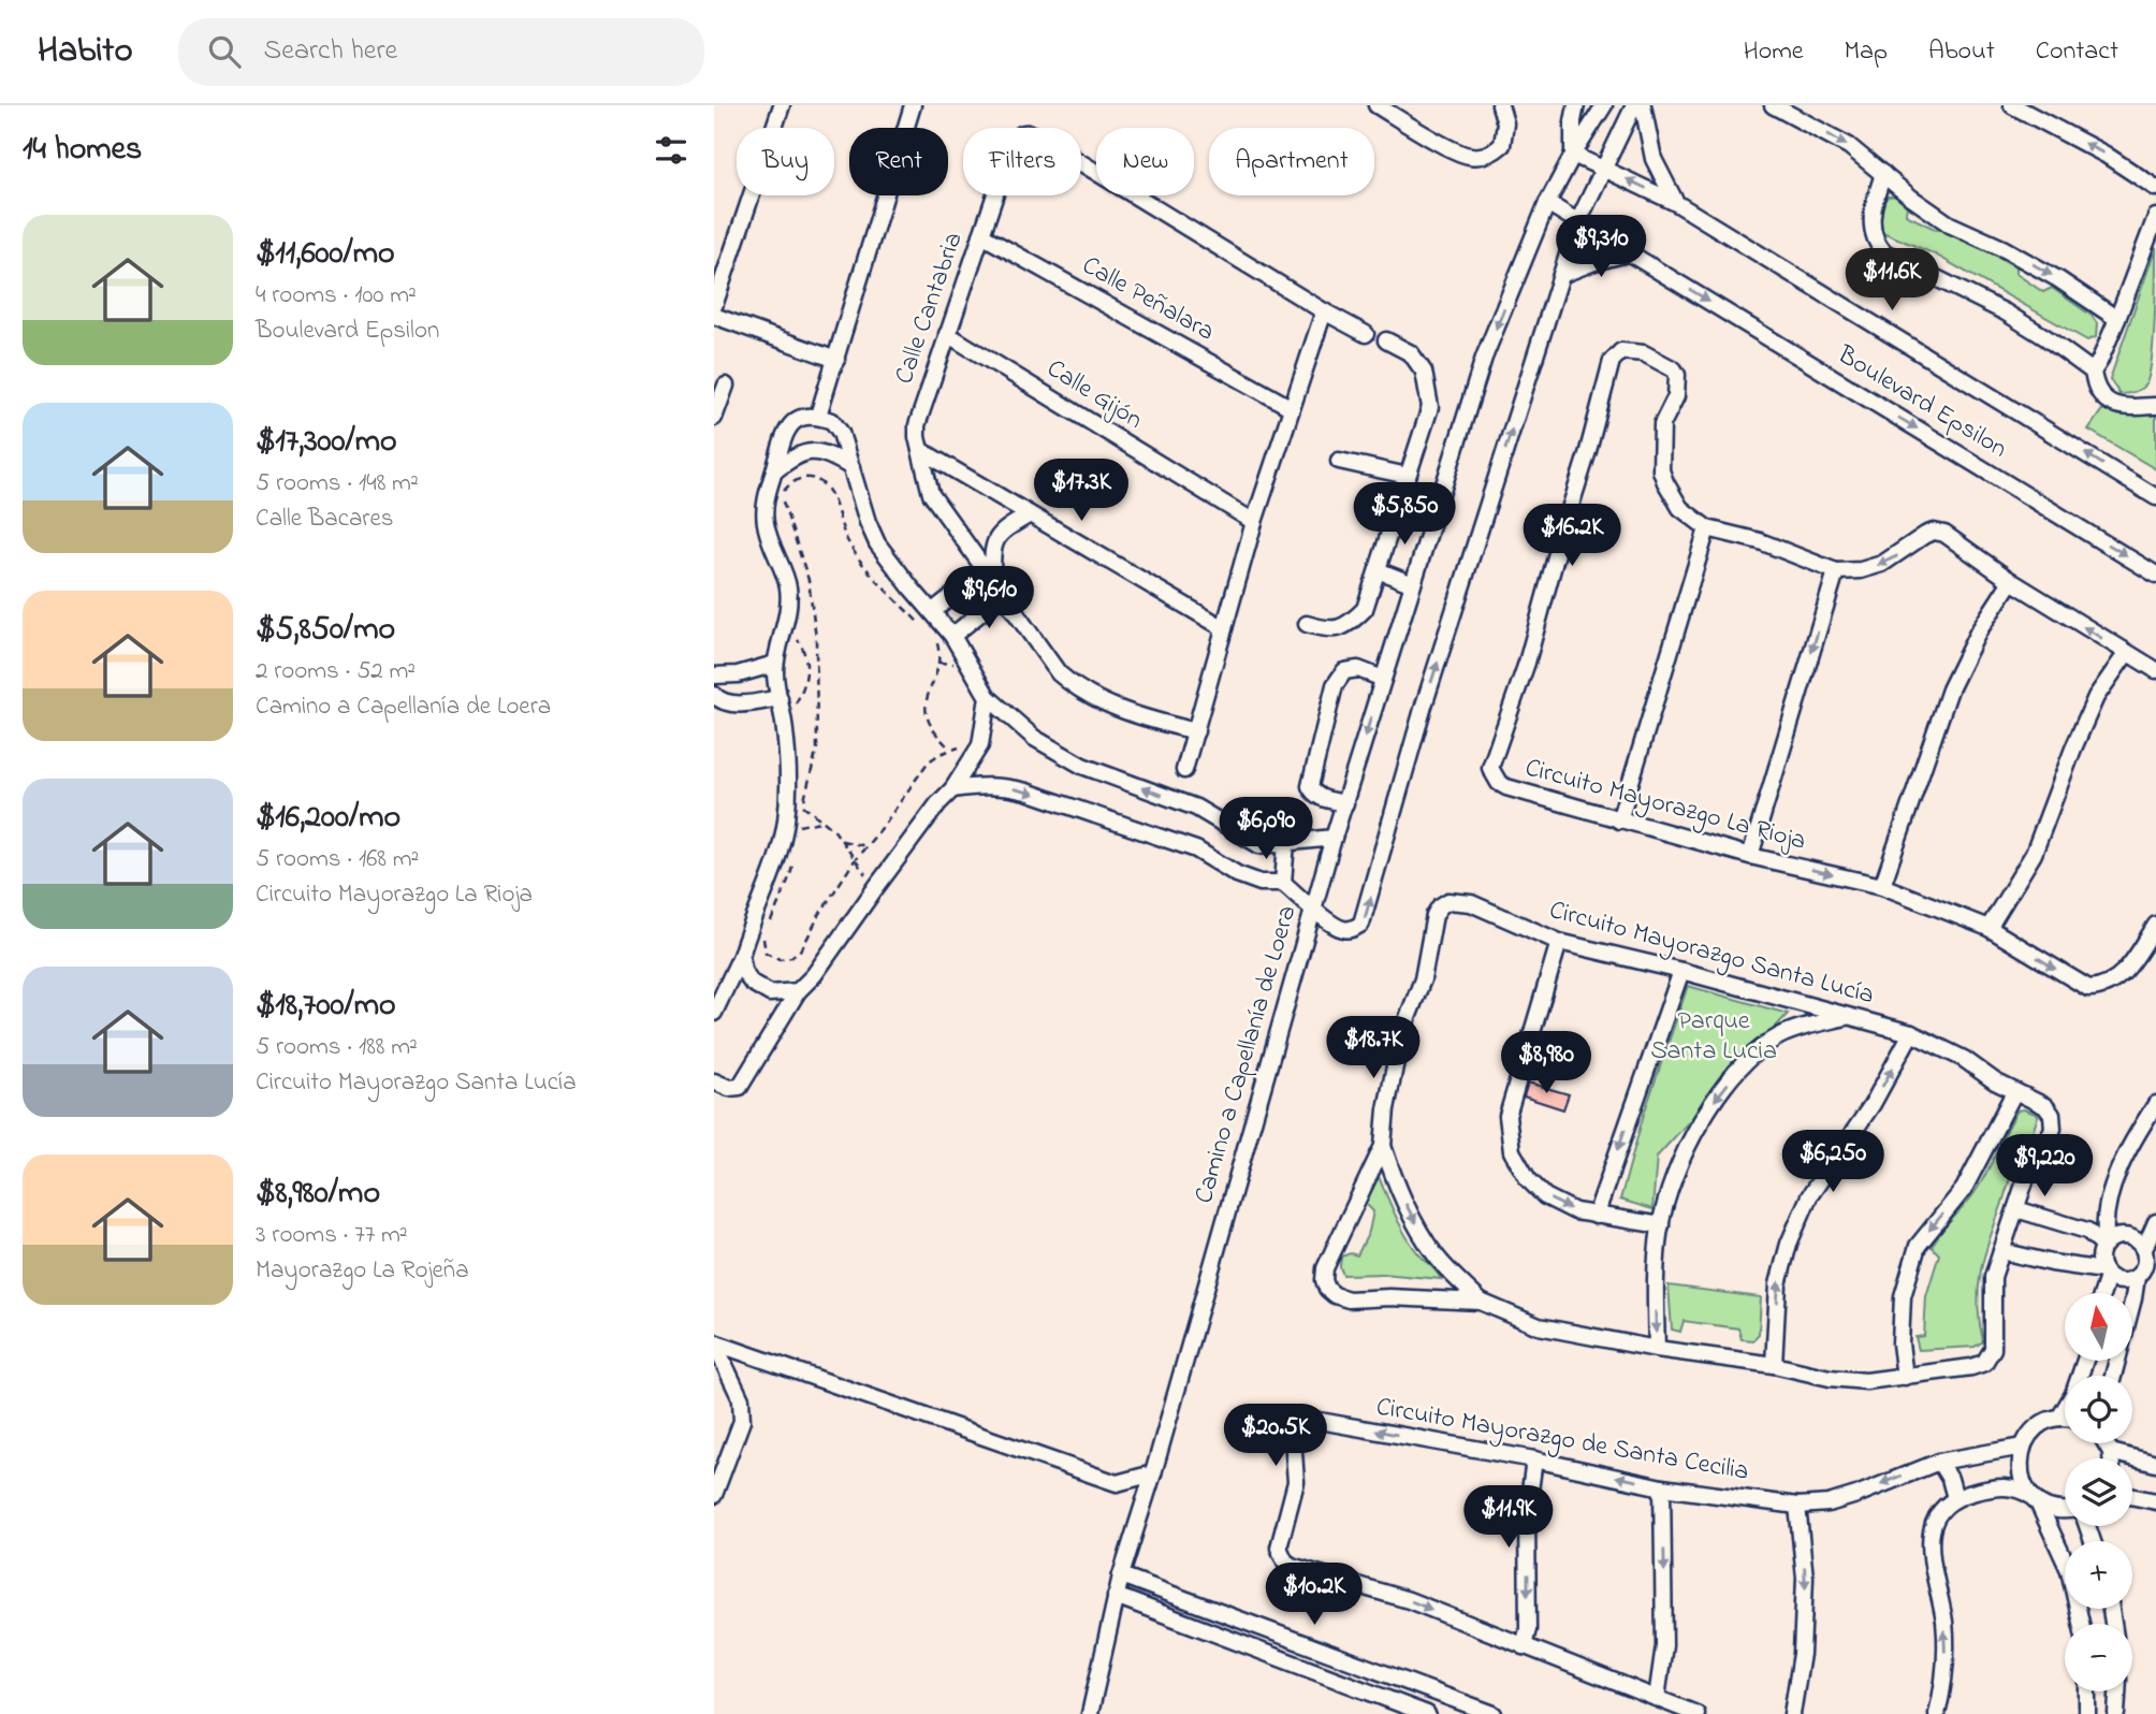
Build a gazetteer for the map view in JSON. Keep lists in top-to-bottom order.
{
  "streets": {
    "street": [
      "Calle Peñalara",
      "Calle Cantabria",
      "Calle Gijón",
      "Boulevard Epsilon",
      "Circuito Mayorazgo La Rioja",
      "Circuito Mayorazgo Santa Lucía",
      "Camino a Capellanía de Loera",
      "Circuito Mayorazgo de Santa Cecilia"
    ]
  },
  "crossings": [
    ["Calle Peñalara", "Calle Cantabria"],
    ["Calle Cantabria", "Calle Gijón"],
    ["Boulevard Epsilon", "Camino a Capellanía de Loera"]
  ],
  "parks": ["Parque Santa Lucia"],
  "north": "top",
  "page": {
    "header": "Habito",
    "search": "Search here",
    "nav": [
      "Home",
      "Map",
      "About",
      "Contact"
    ],
    "heading": "14 homes",
    "chip": [
      "Buy",
      "Rent",
      "Filters",
      "New",
      "Apartment"
    ],
    "list": [
      {
        "name": "$11,600/mo",
        "note": "4 rooms · 100 m² · Boulevard Epsilon"
      },
      {
        "name": "$17,300/mo",
        "note": "5 rooms · 148 m² · Calle Bacares"
      },
      {
        "name": "$5,850/mo",
        "note": "2 rooms · 52 m² · Camino a Capellanía de Loera"
      },
      {
        "name": "$16,200/mo",
        "note": "5 rooms · 168 m² · Circuito Mayorazgo La Rioja"
      },
      {
        "name": "$18,700/mo",
        "note": "5 rooms · 188 m² · Circuito Mayorazgo Santa Lucía"
      },
      {
        "name": "$8,980/mo",
        "note": "3 rooms · 77 m² · Mayorazgo La Rojeña"
      }
    ],
    "price": [
      "$9,310",
      "$11.6K",
      "$17.3K",
      "$5,850",
      "$16.2K",
      "$9,610",
      "$6,090",
      "$18.7K",
      "$8,980",
      "$6,250",
      "$9,220",
      "$20.5K",
      "$11.9K",
      "$10.2K"
    ],
    "map_buttons": ["+", "−"]
  }
}
